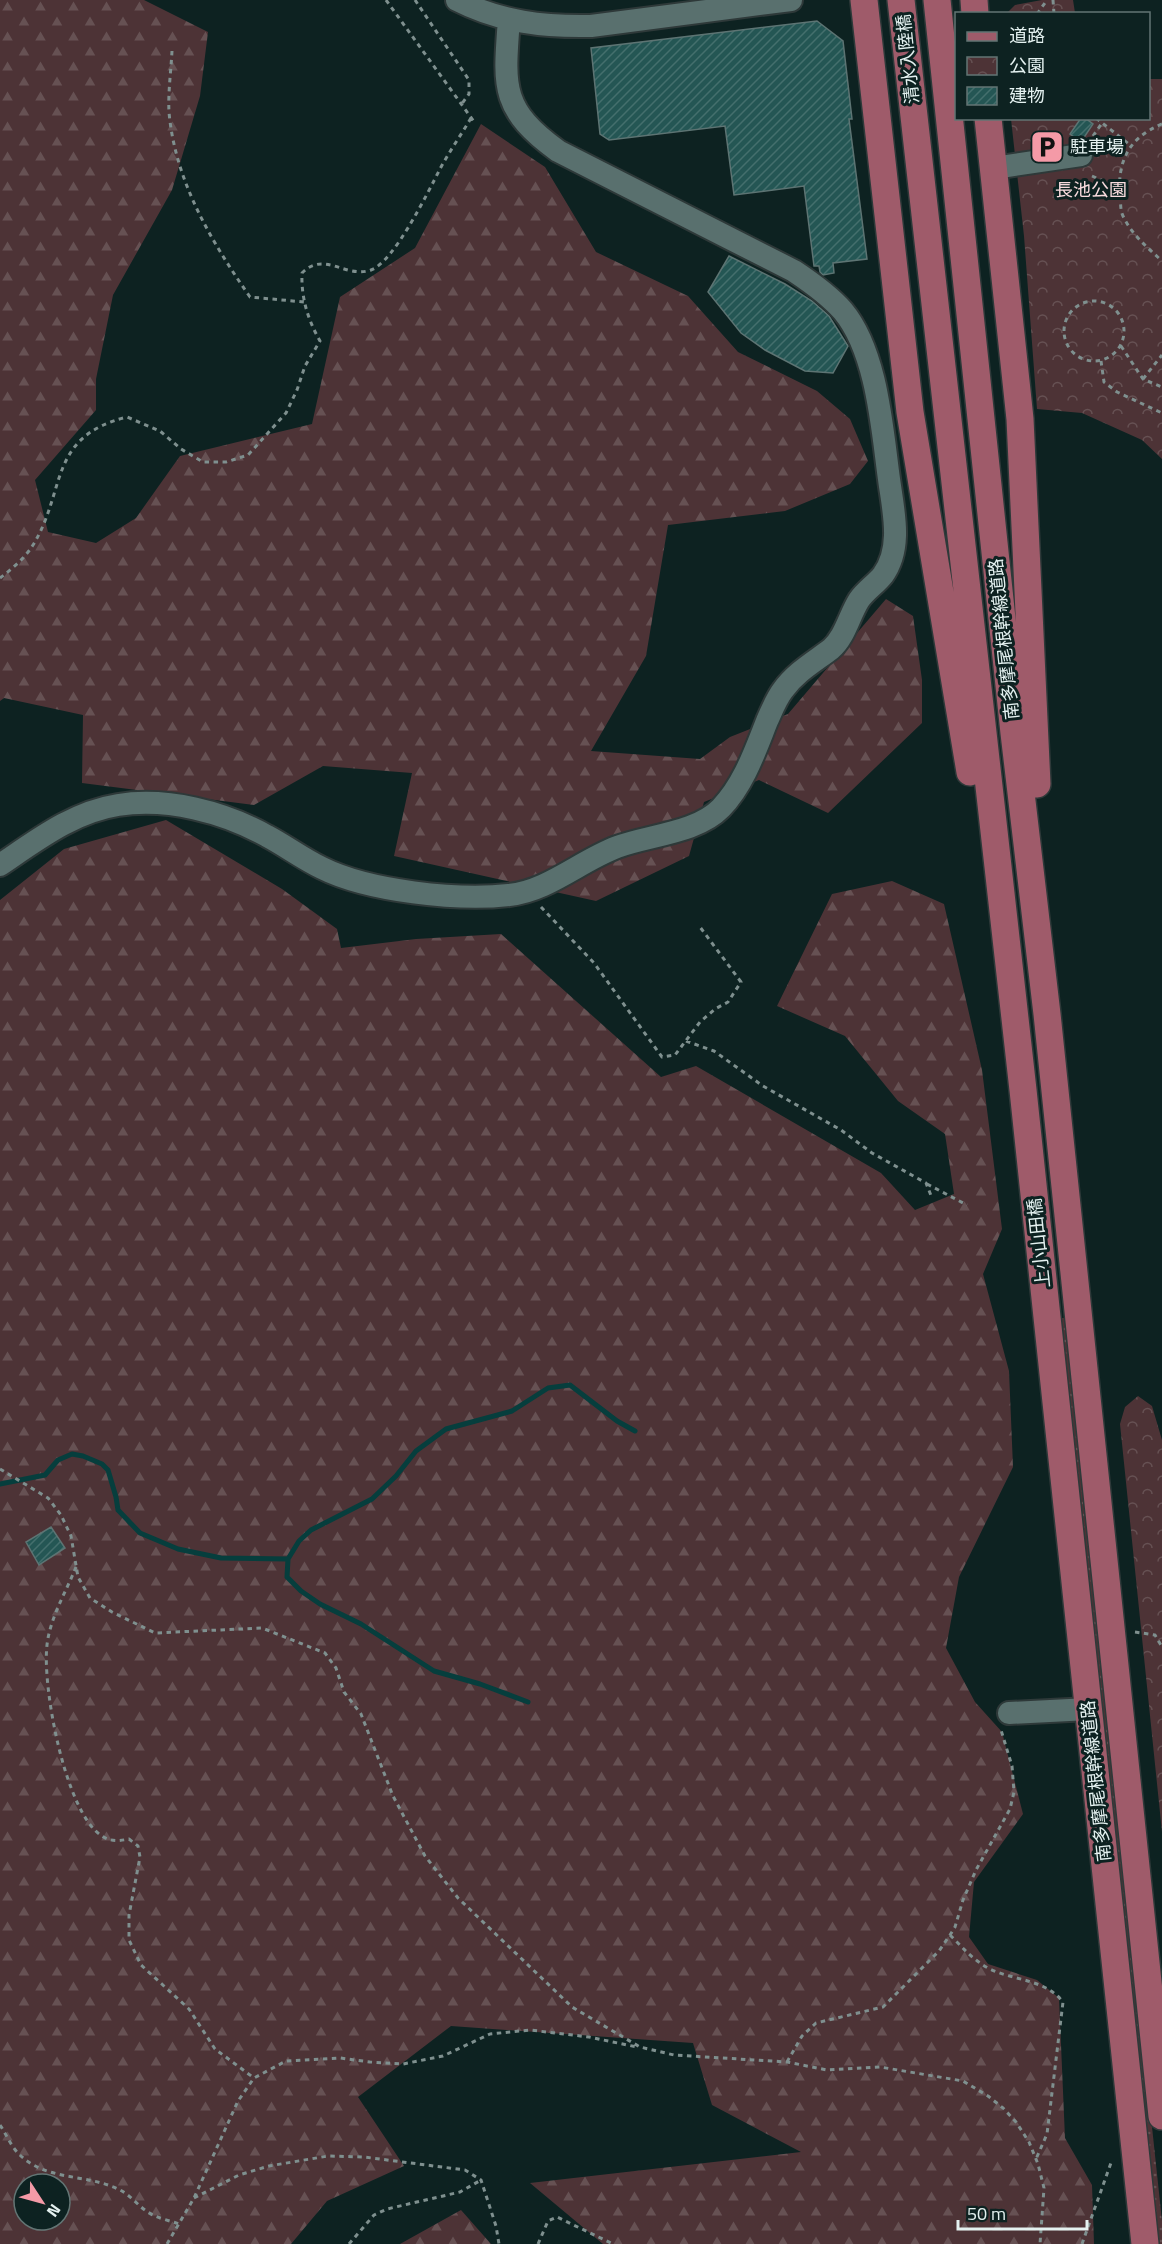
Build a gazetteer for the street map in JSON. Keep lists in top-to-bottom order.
{
  "streets": {
    "main road": ["清水入陸橋", "南多摩尾根幹線道路", "上小山田橋"]
  },
  "crossings": [
    ["清水入陸橋", "南多摩尾根幹線道路"],
    ["南多摩尾根幹線道路", "上小山田橋"]
  ],
  "parks": ["長池公園"],
  "places": {
    "parking": ["駐車場"]
  },
  "legend": ["道路", "公園", "建物"],
  "scale_bar": "50 m",
  "north": "bottom right"
}
